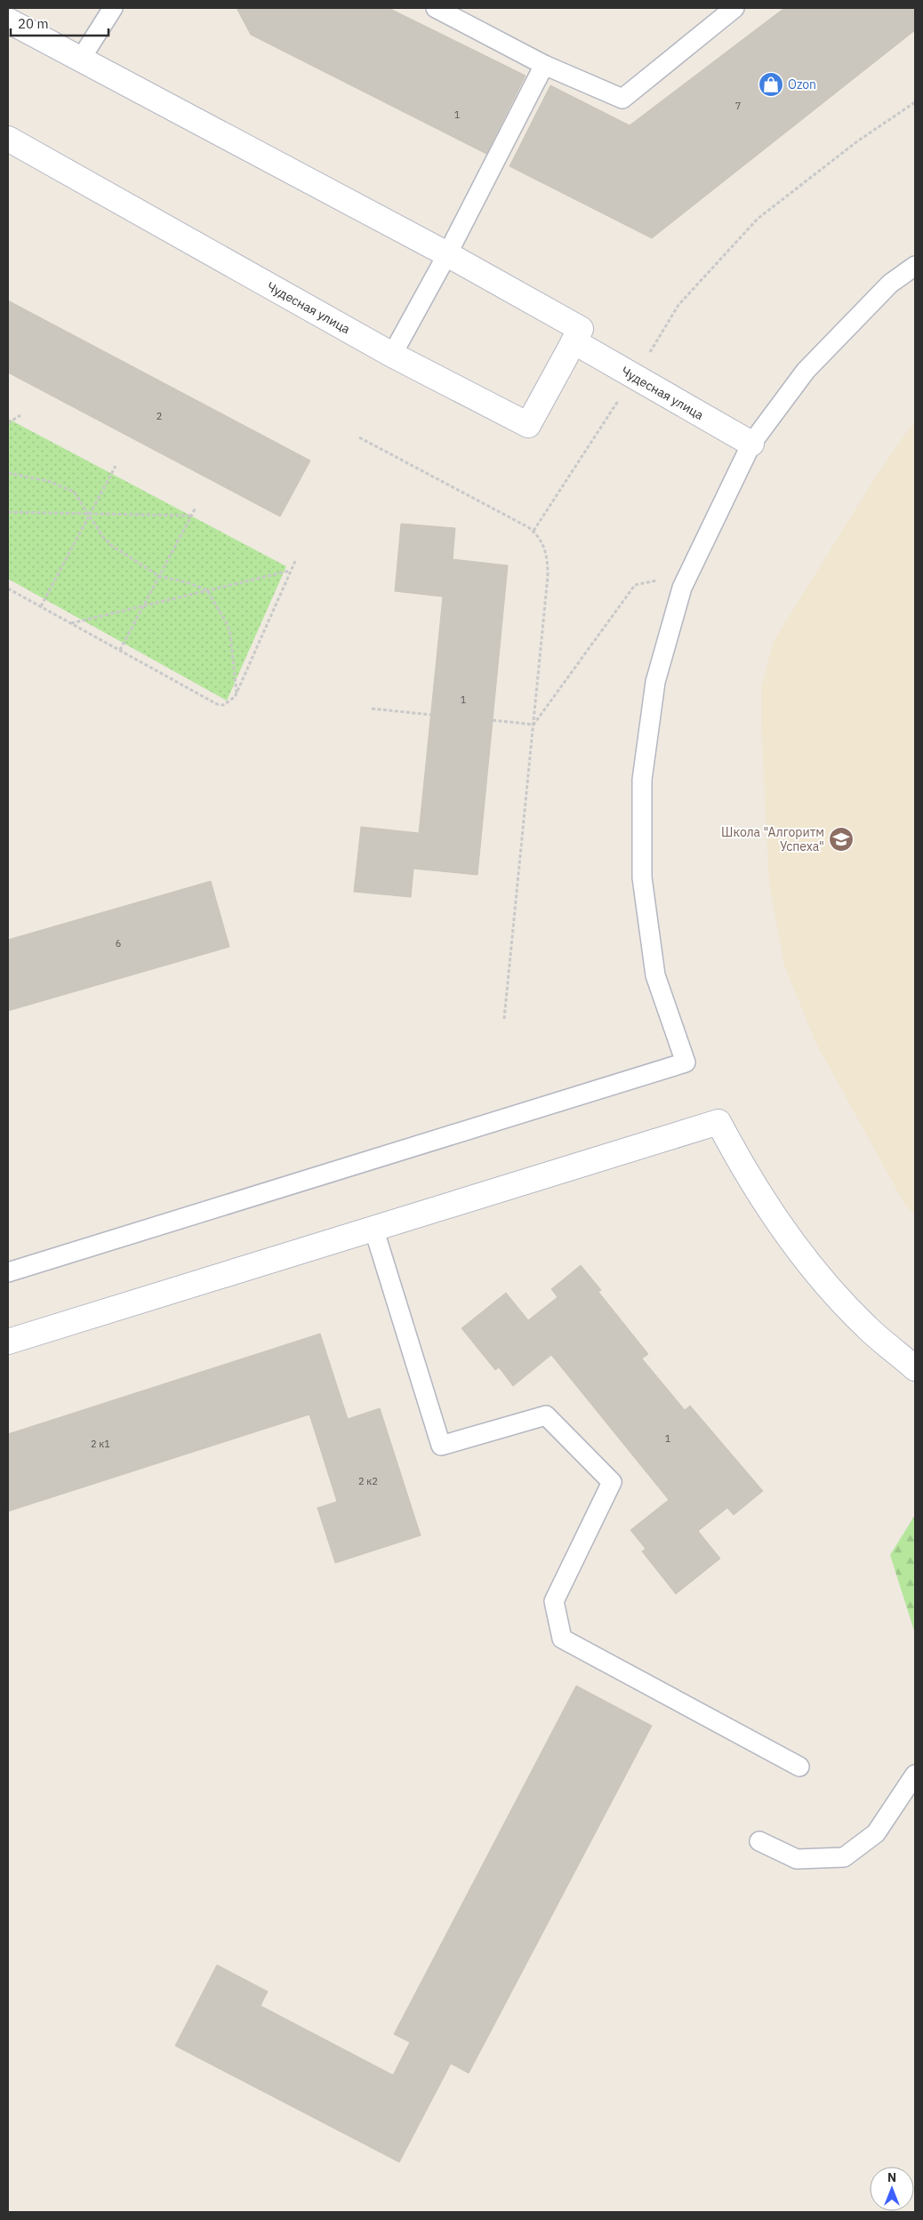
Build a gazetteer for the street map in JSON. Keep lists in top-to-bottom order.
{
  "streets": {
    "street": ["Чудесная улица"]
  },
  "places": {
    "shop": ["Ozon"],
    "school or university": ["Школа \"Алгоритм Успеха\""]
  },
  "house_numbers": [
    "7",
    "1",
    "2",
    "1",
    "6",
    "1",
    "2 к1",
    "2 к2"
  ],
  "scale_bar": "20 m",
  "north": "top"
}
